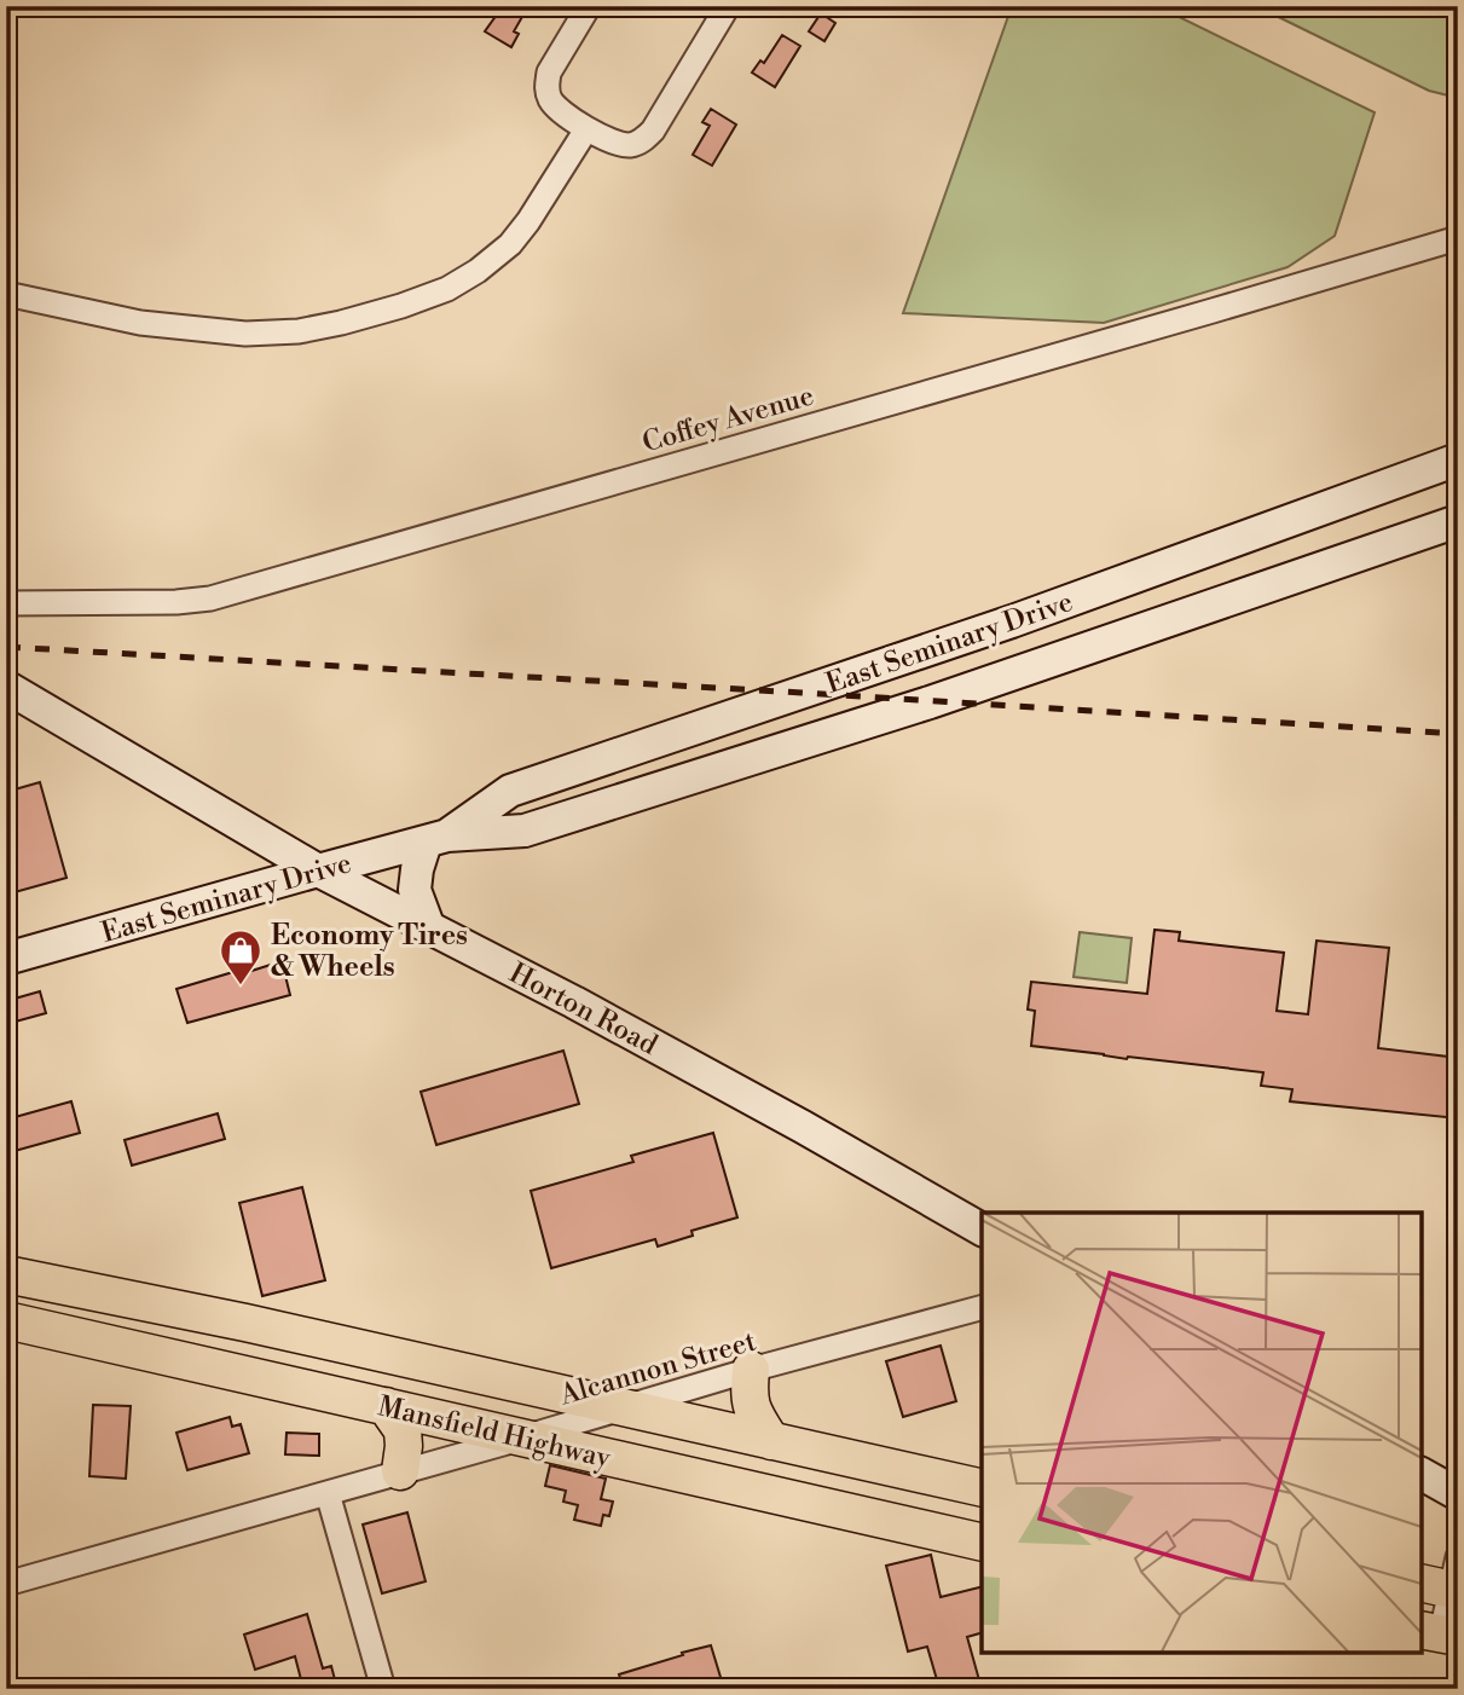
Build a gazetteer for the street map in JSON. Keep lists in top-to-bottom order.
{
  "streets": {
    "main road": ["East Seminary Drive", "Horton Road", "Mansfield Highway"],
    "street": ["Coffey Avenue", "Alcannon Street"]
  },
  "crossings": [
    ["East Seminary Drive", "Horton Road"],
    ["Alcannon Street", "Mansfield Highway"]
  ],
  "places": {
    "shop": ["Economy Tires & Wheels"]
  }
}
